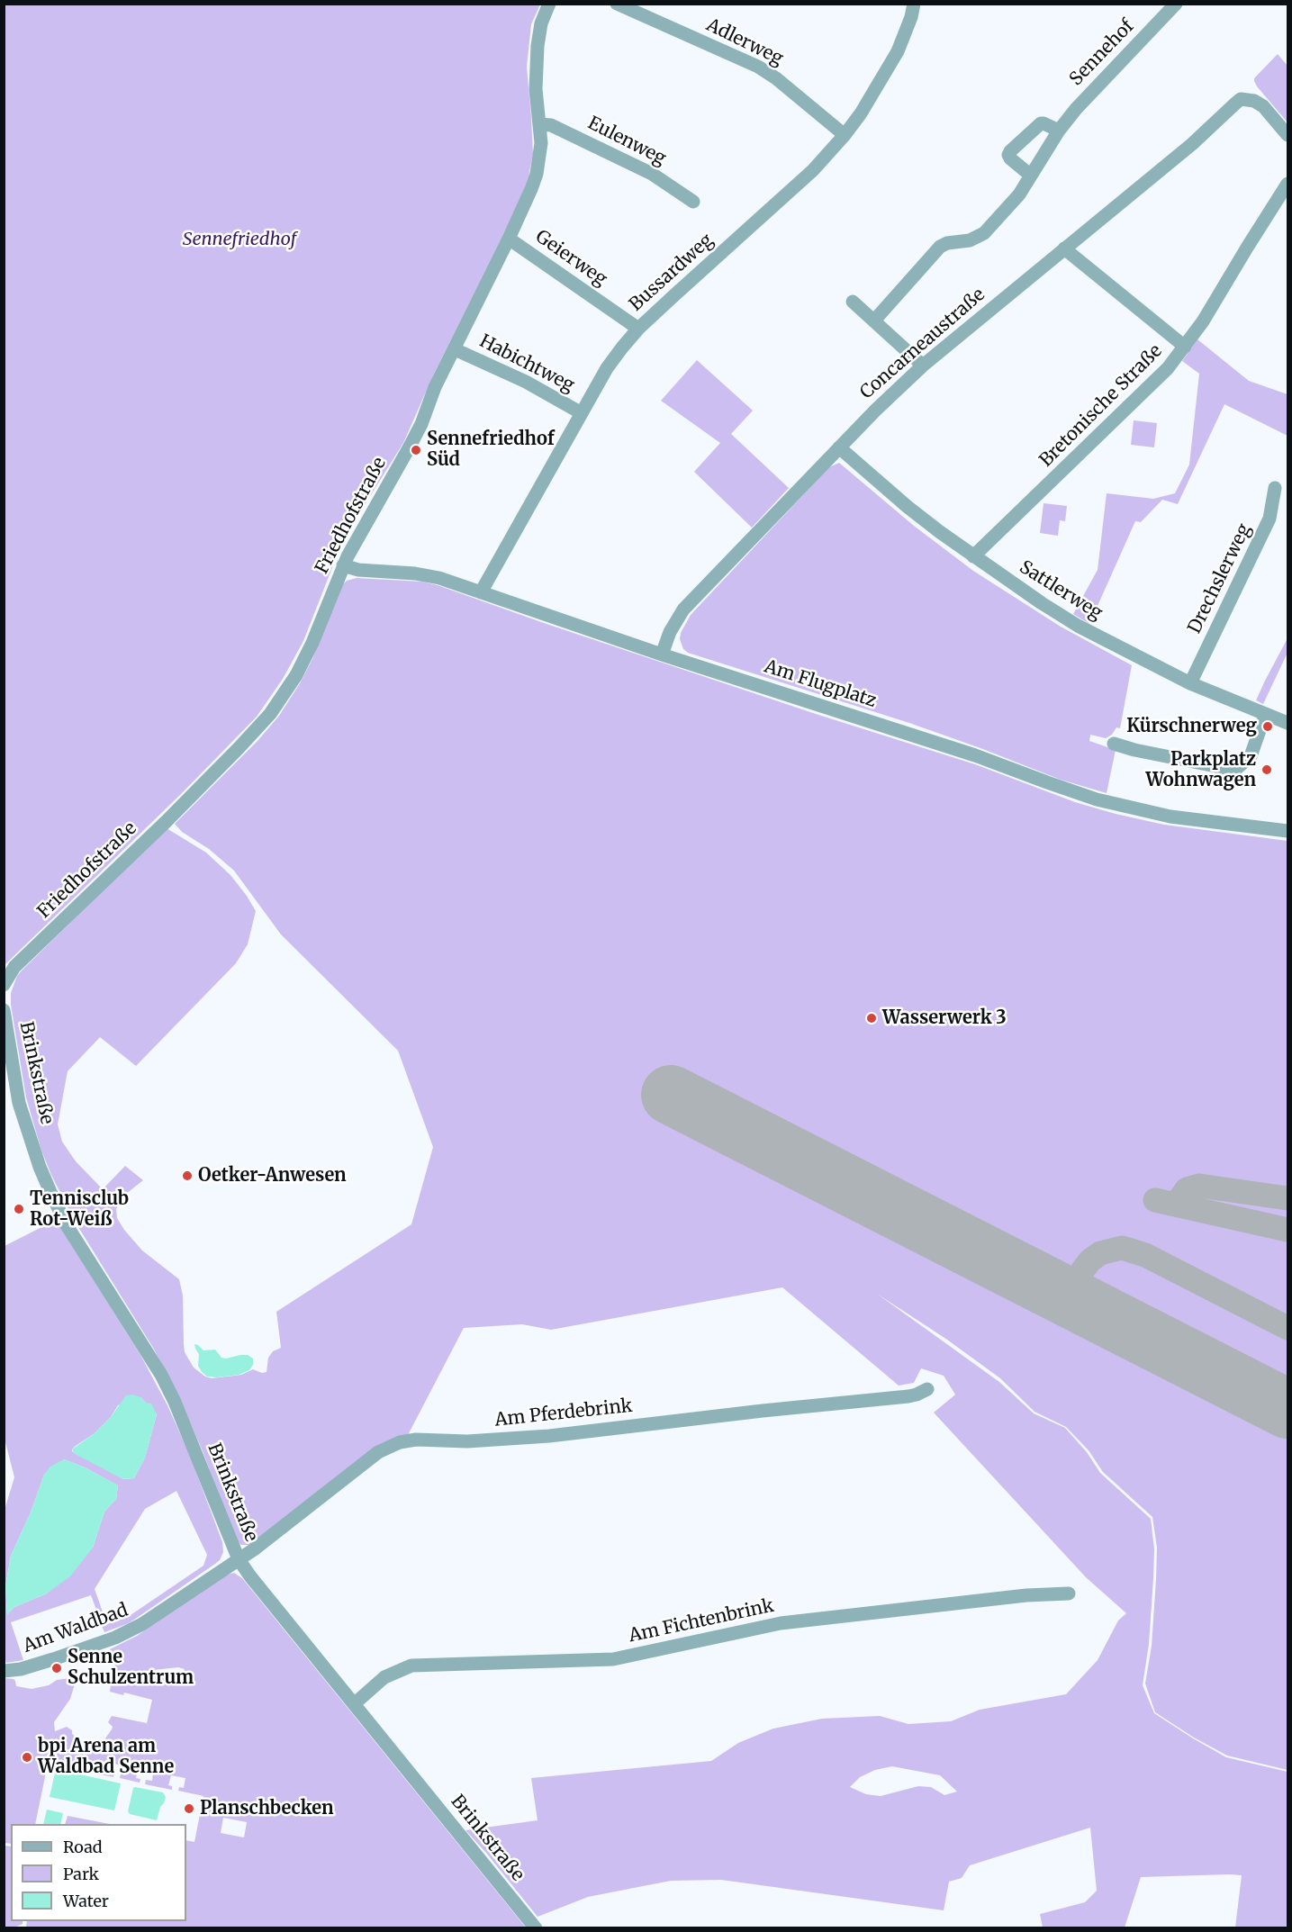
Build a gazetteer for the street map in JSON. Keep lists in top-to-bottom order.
{
  "streets": {
    "street": [
      "Adlerweg",
      "Sennehof",
      "Eulenweg",
      "Geierweg",
      "Bussardweg",
      "Concarneaustraße",
      "Habichtweg",
      "Bretonische Straße",
      "Friedhofstraße",
      "Drechslerweg",
      "Sattlerweg",
      "Am Flugplatz",
      "Brinkstraße",
      "Am Pferdebrink",
      "Am Fichtenbrink",
      "Am Waldbad"
    ]
  },
  "crossings": [
    ["Adlerweg", "Bussardweg"],
    ["Eulenweg", "Friedhofstraße"],
    ["Geierweg", "Bussardweg"],
    ["Geierweg", "Friedhofstraße"],
    ["Bussardweg", "Habichtweg"],
    ["Bussardweg", "Am Flugplatz"],
    ["Concarneaustraße", "Sattlerweg"],
    ["Concarneaustraße", "Am Flugplatz"],
    ["Habichtweg", "Friedhofstraße"],
    ["Bretonische Straße", "Sattlerweg"],
    ["Friedhofstraße", "Am Flugplatz"],
    ["Drechslerweg", "Sattlerweg"],
    ["Brinkstraße", "Am Pferdebrink"],
    ["Brinkstraße", "Am Fichtenbrink"],
    ["Brinkstraße", "Am Waldbad"],
    ["Am Pferdebrink", "Am Waldbad"]
  ],
  "parks": ["Sennefriedhof"],
  "places": [
    "Sennefriedhof Süd",
    "Kürschnerweg",
    "Parkplatz Wohnwagen",
    "Wasserwerk 3",
    "Oetker-Anwesen",
    "Tennisclub Rot-Weiß",
    "Senne Schulzentrum",
    "bpi Arena am Waldbad Senne",
    "Planschbecken"
  ],
  "legend": ["Road", "Park", "Water"]
}
